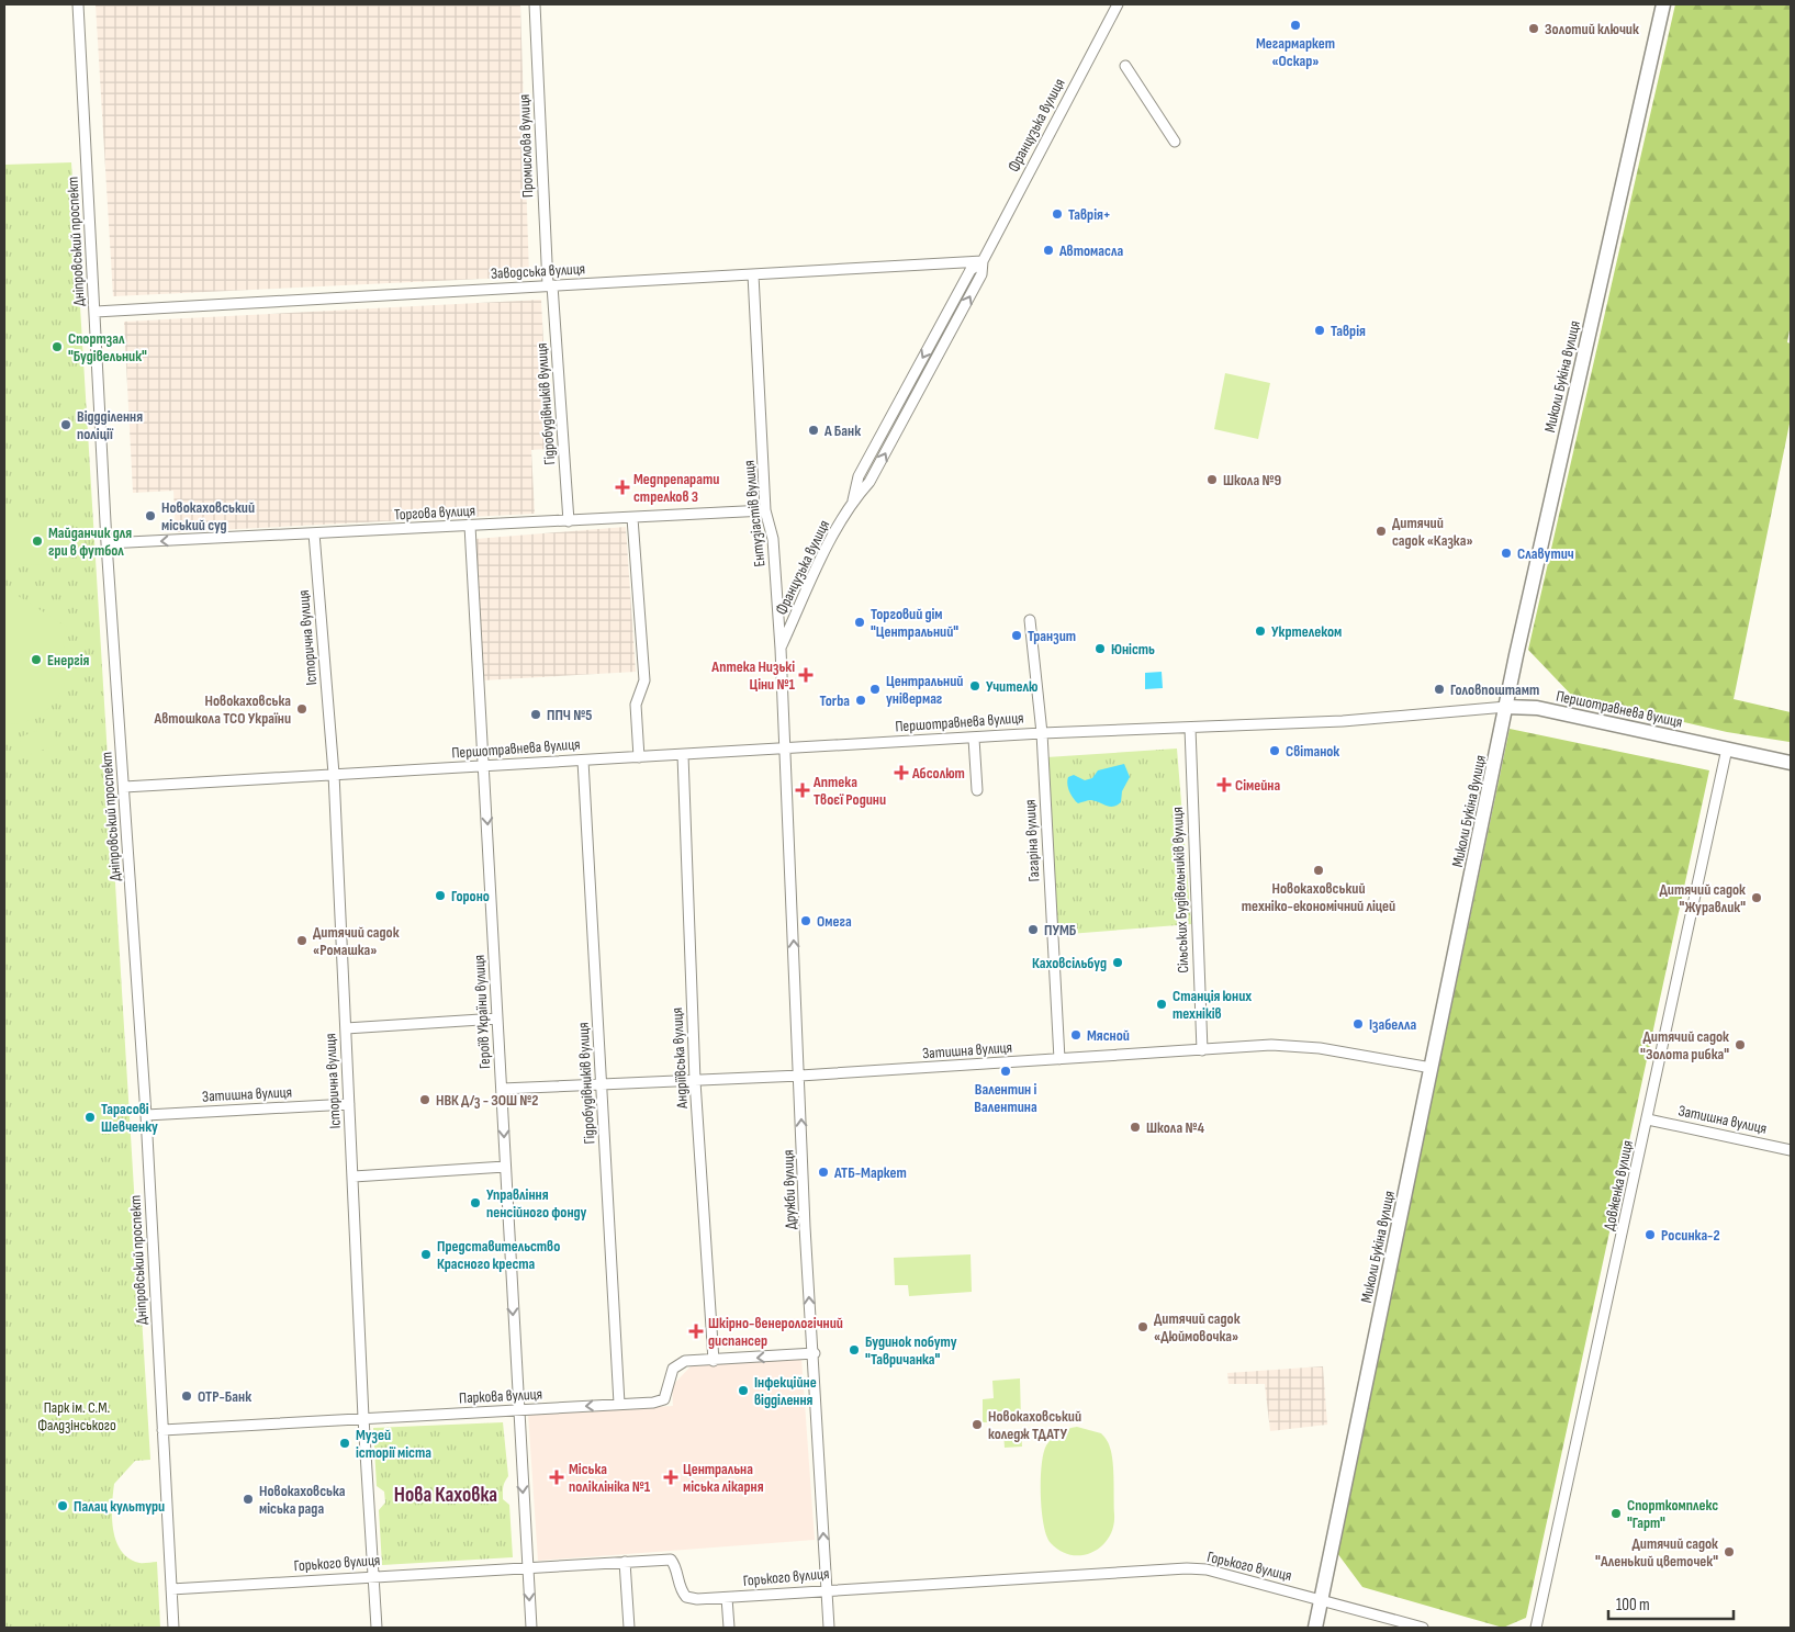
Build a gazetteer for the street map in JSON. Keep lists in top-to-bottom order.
{
  "streets": {
    "street": [
      "Французька вулиця",
      "Промислова вулиця",
      "Дніпровський проспект",
      "Заводська вулиця",
      "Миколи Букіна вулиця",
      "Гідробудівників вулиця",
      "Торгова вулиця",
      "Ентузіастів вулиця",
      "Історична вулиця",
      "Першотравнева вулиця",
      "Гагаріна вулиця",
      "Сільських Будівельників вулиця",
      "Героїв України вулиця",
      "Затишна вулиця",
      "Андріївська вулиця",
      "Довженка вулиця",
      "Дружби вулиця",
      "Паркова вулиця",
      "Горького вулиця"
    ]
  },
  "crossings": [
    ["Французька вулиця", "Заводська вулиця"],
    ["Французька вулиця", "Ентузіастів вулиця"],
    ["Промислова вулиця", "Заводська вулиця"],
    ["Промислова вулиця", "Гідробудівників вулиця"],
    ["Дніпровський проспект", "Заводська вулиця"],
    ["Дніпровський проспект", "Торгова вулиця"],
    ["Дніпровський проспект", "Першотравнева вулиця"],
    ["Дніпровський проспект", "Затишна вулиця"],
    ["Дніпровський проспект", "Паркова вулиця"],
    ["Дніпровський проспект", "Горького вулиця"],
    ["Заводська вулиця", "Гідробудівників вулиця"],
    ["Заводська вулиця", "Ентузіастів вулиця"],
    ["Миколи Букіна вулиця", "Першотравнева вулиця"],
    ["Миколи Букіна вулиця", "Затишна вулиця"],
    ["Миколи Букіна вулиця", "Горького вулиця"],
    ["Гідробудівників вулиця", "Торгова вулиця"],
    ["Гідробудівників вулиця", "Першотравнева вулиця"],
    ["Гідробудівників вулиця", "Затишна вулиця"],
    ["Гідробудівників вулиця", "Паркова вулиця"],
    ["Торгова вулиця", "Ентузіастів вулиця"],
    ["Торгова вулиця", "Історична вулиця"],
    ["Торгова вулиця", "Героїв України вулиця"],
    ["Ентузіастів вулиця", "Першотравнева вулиця"],
    ["Ентузіастів вулиця", "Дружби вулиця"],
    ["Історична вулиця", "Першотравнева вулиця"],
    ["Історична вулиця", "Затишна вулиця"],
    ["Історична вулиця", "Паркова вулиця"],
    ["Історична вулиця", "Горького вулиця"],
    ["Першотравнева вулиця", "Гагаріна вулиця"],
    ["Першотравнева вулиця", "Сільських Будівельників вулиця"],
    ["Першотравнева вулиця", "Героїв України вулиця"],
    ["Першотравнева вулиця", "Андріївська вулиця"],
    ["Першотравнева вулиця", "Довженка вулиця"],
    ["Першотравнева вулиця", "Дружби вулиця"],
    ["Гагаріна вулиця", "Затишна вулиця"],
    ["Сільських Будівельників вулиця", "Затишна вулиця"],
    ["Героїв України вулиця", "Затишна вулиця"],
    ["Героїв України вулиця", "Паркова вулиця"],
    ["Героїв України вулиця", "Горького вулиця"],
    ["Затишна вулиця", "Андріївська вулиця"],
    ["Затишна вулиця", "Довженка вулиця"],
    ["Затишна вулиця", "Дружби вулиця"],
    ["Андріївська вулиця", "Паркова вулиця"],
    ["Дружби вулиця", "Паркова вулиця"],
    ["Дружби вулиця", "Горького вулиця"]
  ],
  "one_way": ["Героїв України вулиця", "Дружби вулиця"],
  "districts": ["Нова Каховка"],
  "parks": ["Парк ім. С.М. Фалдзінського"],
  "places": {
    "other": [
      "Мегармаркет «Оскар»",
      "Золотий ключик",
      "Таврія+",
      "Автомасла",
      "Таврія",
      "Спортзал \"Будівельник\"",
      "Віддділення поліції",
      "А Банк",
      "Школа №9",
      "Новокаховський міський суд",
      "Дитячий садок «Казка»",
      "Майданчик для гри в футбол",
      "Славутич",
      "Торговий дім \"Центральний\"",
      "Укртелеком",
      "Транзит",
      "Юність",
      "Енергія",
      "Учителю",
      "Центральний універмаг",
      "Головпоштамт",
      "Torba",
      "Новокаховська Автошкола ТСО України",
      "ППЧ №5",
      "Свiтанок",
      "Новокаховський техніко-економічний ліцей",
      "Гороно",
      "Дитячий садок \"Журавлик\"",
      "Омега",
      "ПУМБ",
      "Дитячий садок «Ромашка»",
      "Каховсільбуд",
      "Станція юних техніків",
      "Ізабелла",
      "Мясной",
      "Дитячий садок \"Золота рибка\"",
      "Валентин і Валентина",
      "НВК Д/з - ЗОШ №2",
      "Тарасові Шевченку",
      "Школа №4",
      "АТБ-Маркет",
      "Управління пенсійного фонду",
      "Росинка-2",
      "Представительство Красного креста",
      "Дитячий садок «Дюймовочка»",
      "Будинок побуту \"Тавричанка\"",
      "Інфекційне відділення",
      "ОТР-Банк",
      "Новокаховський коледж ТДАТУ",
      "Музей історії міста",
      "Новокаховська міська рада",
      "Палац культури",
      "Спорткомплекс \"Гарт\"",
      "Дитячий садок \"Аленький цветочек\""
    ],
    "health": [
      "Медпрепарати стрелков 3",
      "Аптека Низькі Ціни №1",
      "Абсолют",
      "Сімейна",
      "Аптека Твоєї Родини",
      "Шкірно-венерологічний диспансер",
      "Міська поліклініка №1",
      "Центральна міська лікарня"
    ]
  },
  "scale_bar": "100 m"
}
